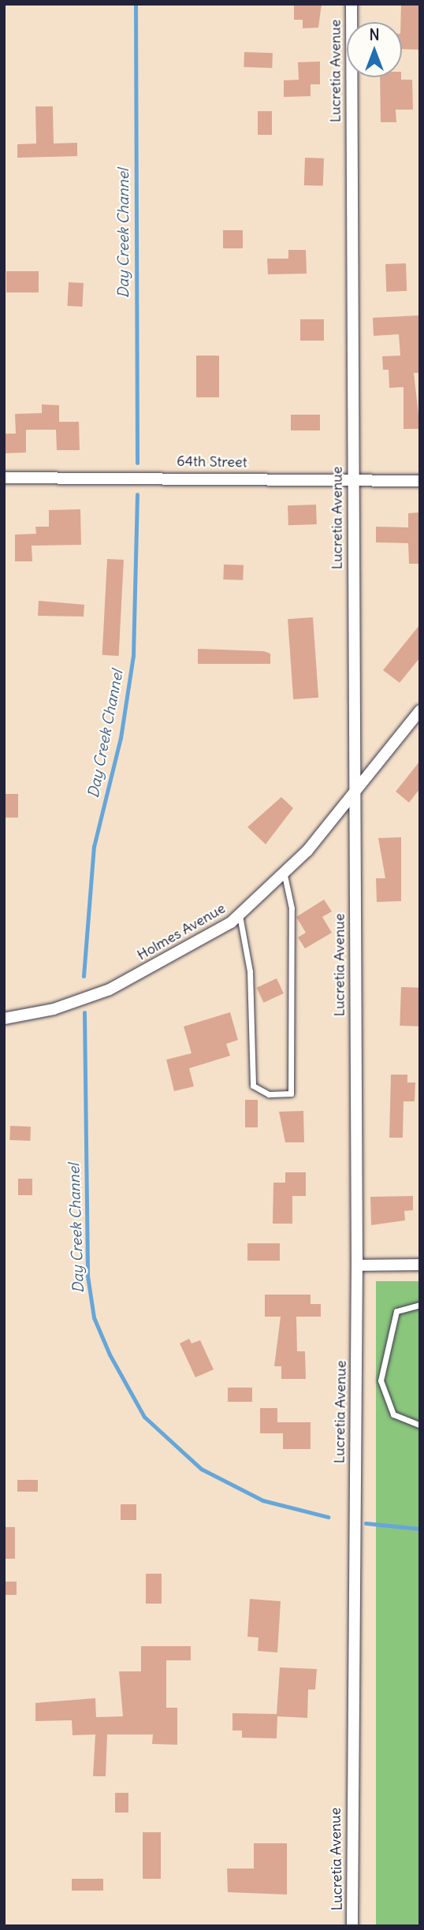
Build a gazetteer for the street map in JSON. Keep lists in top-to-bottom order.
{
  "streets": {
    "street": ["Lucretia Avenue", "64th Street", "Holmes Avenue"]
  },
  "crossings": [
    ["Lucretia Avenue", "64th Street"],
    ["Lucretia Avenue", "Holmes Avenue"]
  ],
  "water": ["Day Creek Channel"],
  "north": "top"
}
